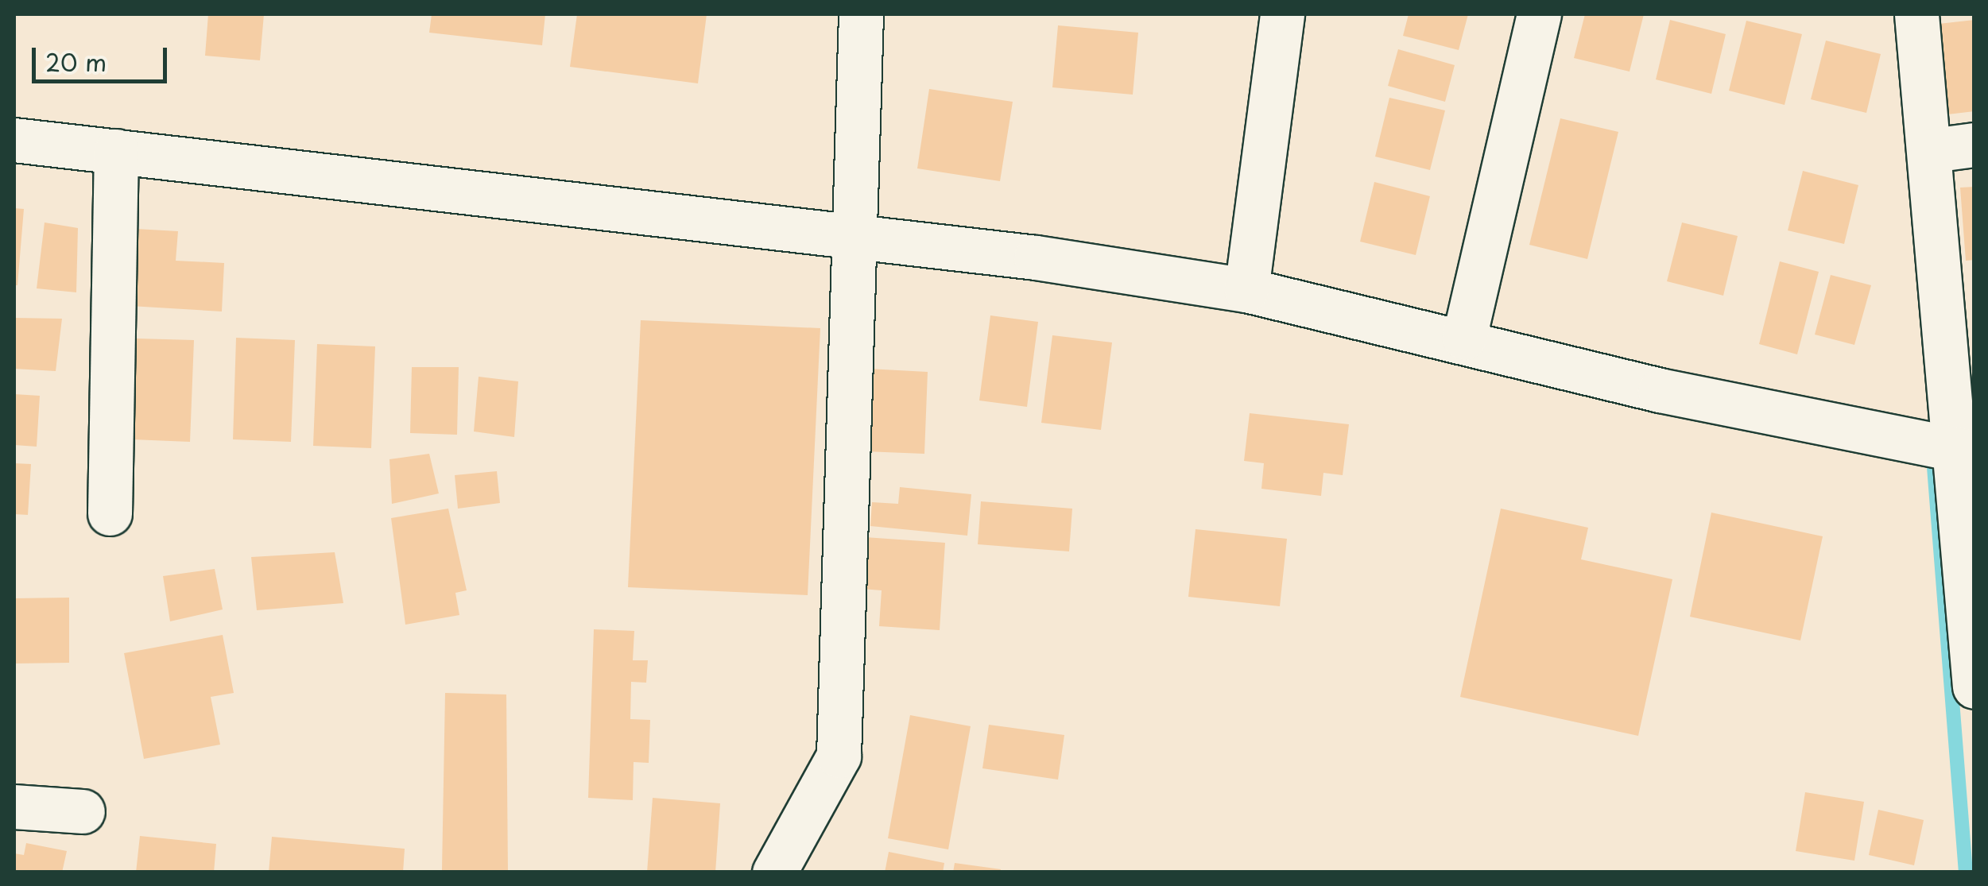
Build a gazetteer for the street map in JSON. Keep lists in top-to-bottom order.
{
  "scale_bar": "20 m"
}
